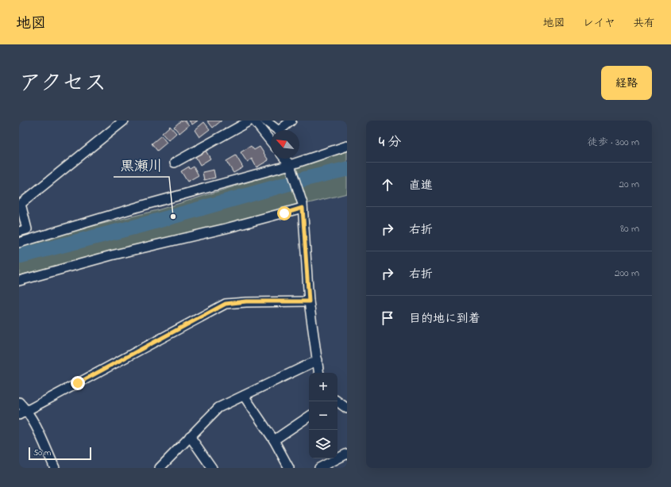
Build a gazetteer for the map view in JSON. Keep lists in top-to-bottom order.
{
  "places": ["黒瀬川"],
  "scale_bar": "50 m",
  "north": "top left",
  "page": {
    "header": "地図",
    "nav": ["地図", "レイヤ", "共有"],
    "title": "アクセス",
    "buttons": "経路",
    "heading": ["4 分", "徒歩 · 300 m"],
    "list": [
      ["直進", "20 m"],
      ["右折", "80 m"],
      ["右折", "200 m"],
      "目的地に到着"
    ],
    "map_buttons": ["+", "−"],
    "scale": "50 m"
  }
}
